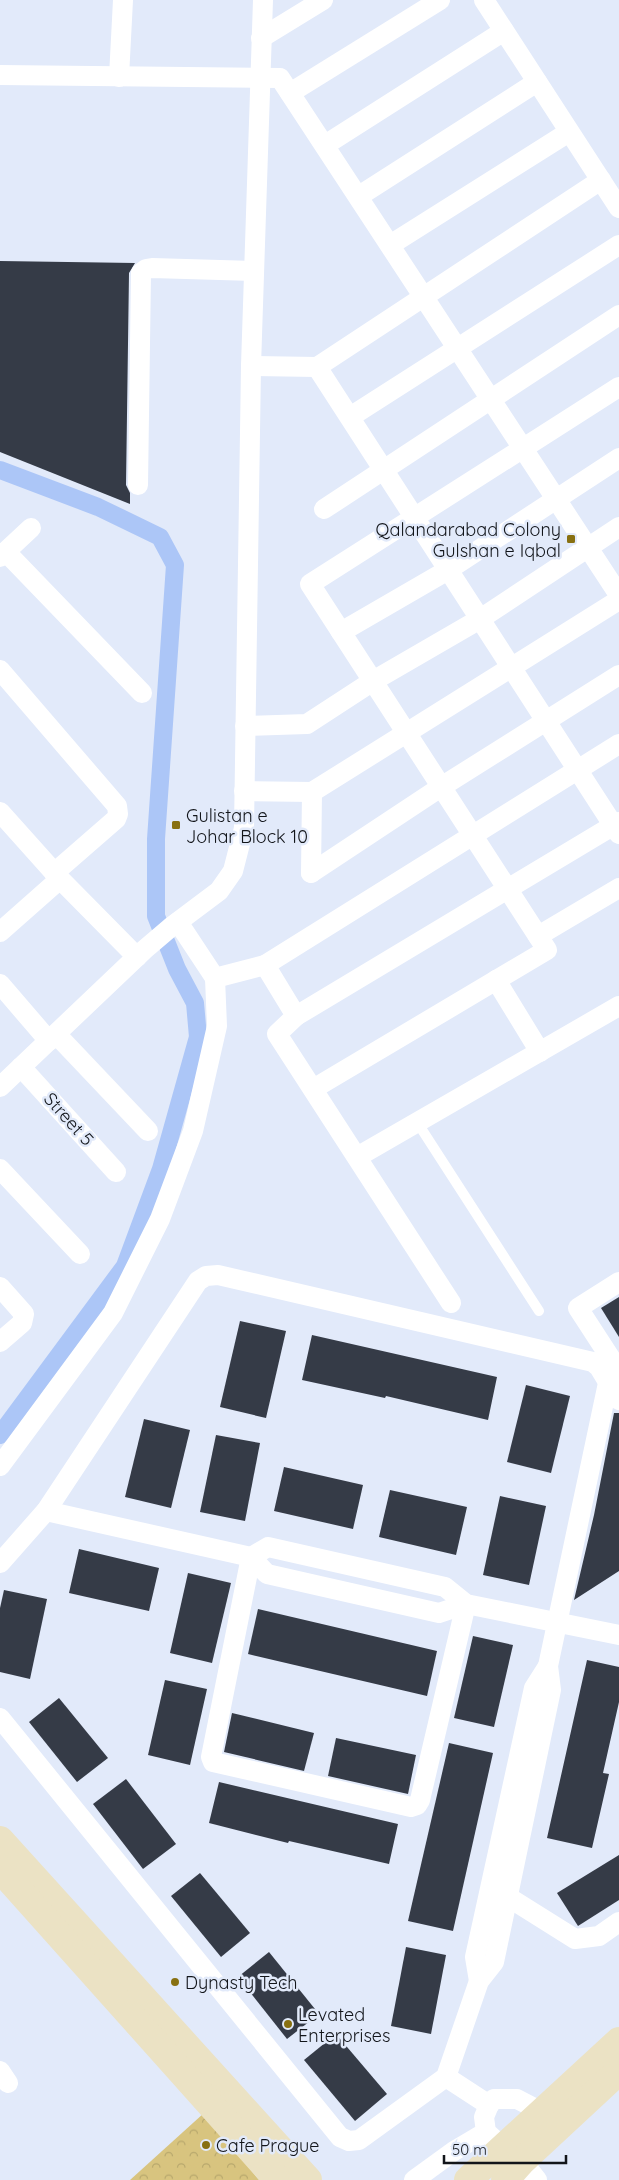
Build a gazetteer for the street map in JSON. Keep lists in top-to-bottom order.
{
  "streets": {
    "street": ["Street 5"]
  },
  "places": {
    "transit": ["Qalandarabad Colony Gulshan e Iqbal", "Gulistan e Johar Block 10"],
    "other": ["Dynasty Tech", "Levated Enterprises", "Cafe Prague"]
  },
  "scale_bar": "50 m"
}
